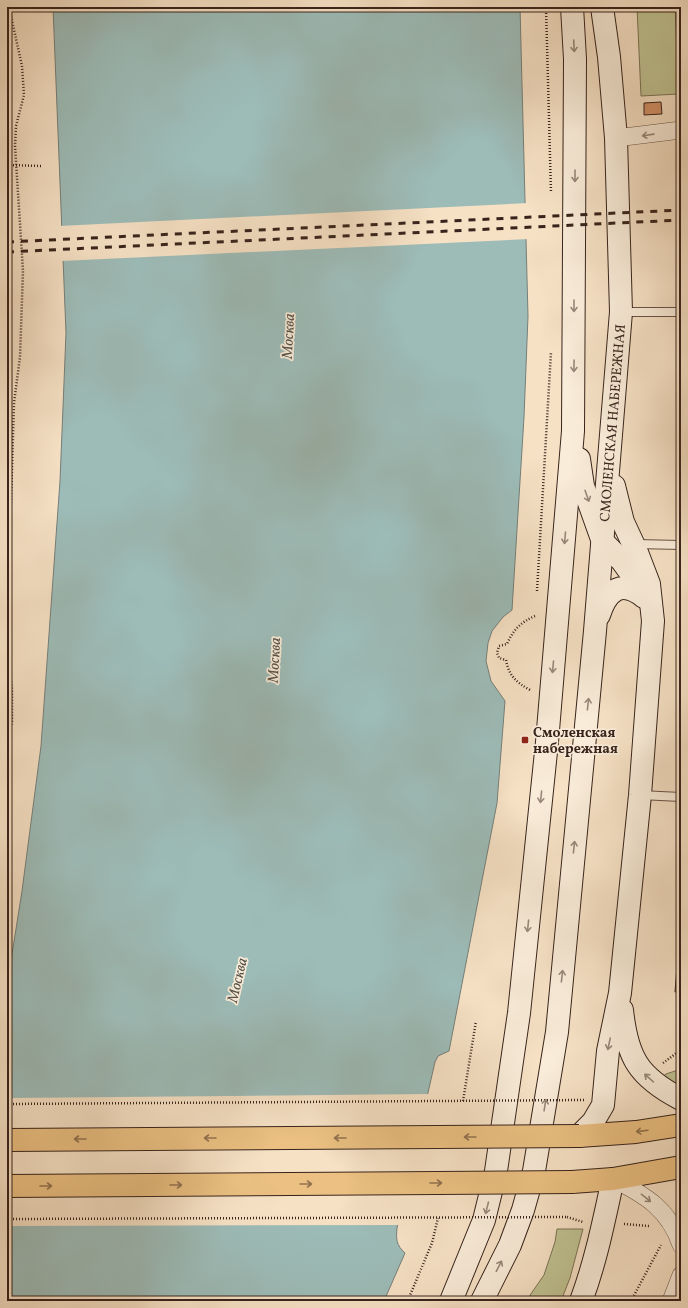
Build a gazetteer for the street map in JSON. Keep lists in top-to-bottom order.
{
  "streets": {
    "main road": ["СМОЛЕНСКАЯ НАБЕРЕЖНАЯ"]
  },
  "water": ["Москва"],
  "places": {
    "transit": ["Смоленская набережная"]
  }
}
